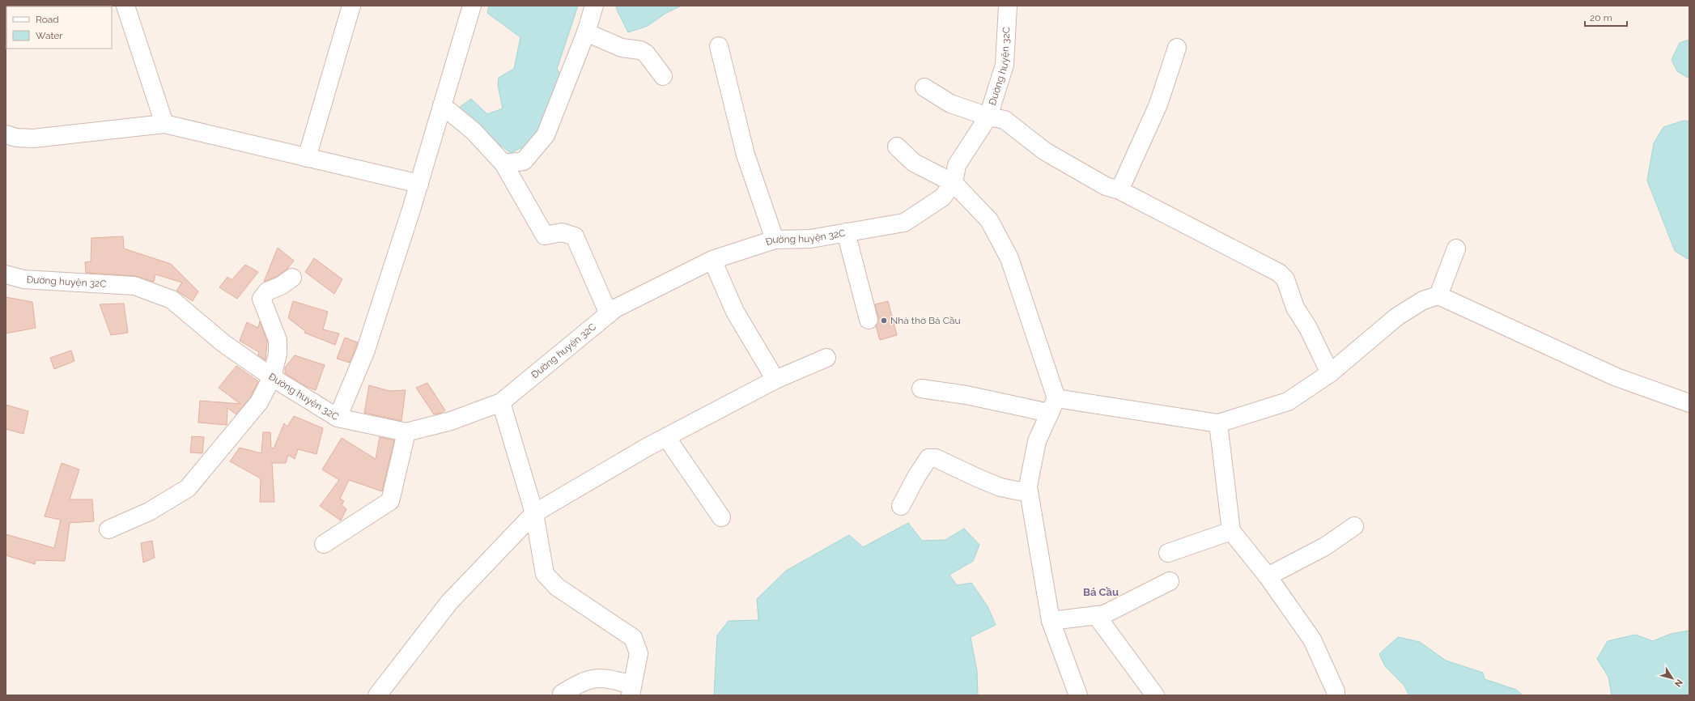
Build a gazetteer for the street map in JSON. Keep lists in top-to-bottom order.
{
  "streets": {
    "street": ["Đường huyện 32C"]
  },
  "districts": ["Bá Cầu"],
  "places": ["Nhà thờ Bá Cầu"],
  "legend": ["Road", "Water"],
  "scale_bar": "20 m",
  "north": "bottom right"
}
